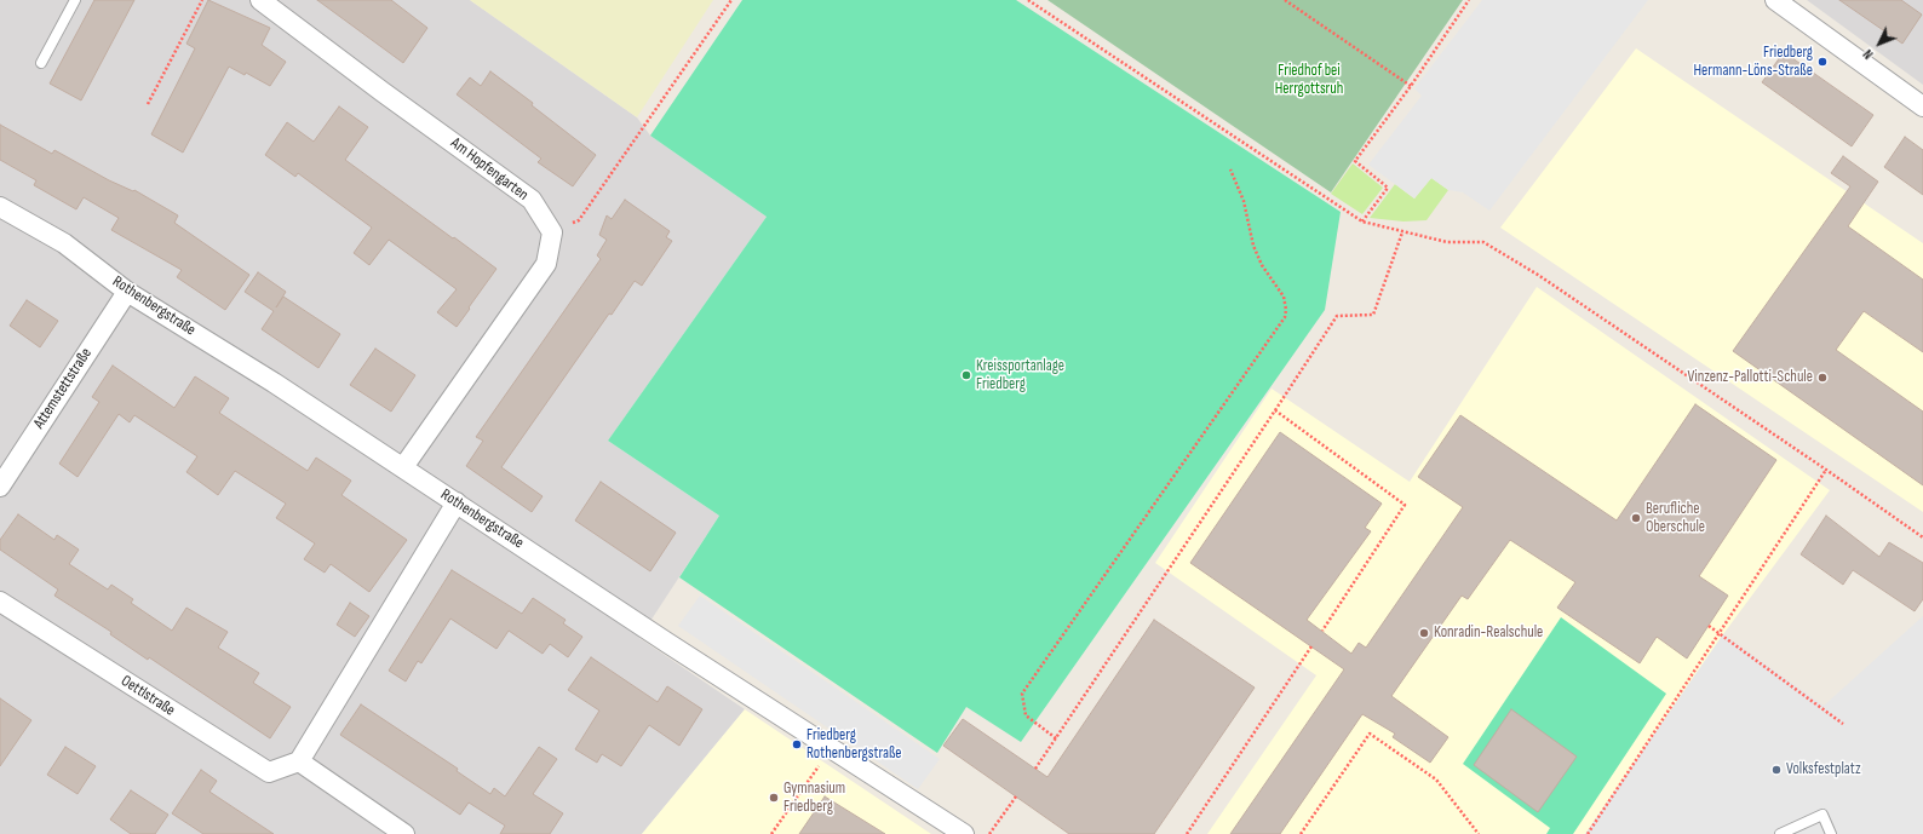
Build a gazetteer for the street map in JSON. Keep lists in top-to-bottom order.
{
  "streets": {
    "street": [
      "Am Hopfengarten",
      "Rothenbergstraße",
      "Attemstettstraße",
      "Oettlstraße"
    ]
  },
  "crossings": [
    ["Rothenbergstraße", "Attemstettstraße"]
  ],
  "parks": ["Friedhof bei Herrgottsruh"],
  "places": [
    "Friedberg Hermann-Löns-Straße",
    "Kreissportanlage Friedberg",
    "Vinzenz-Pallotti-Schule",
    "Berufliche Oberschule",
    "Konradin-Realschule",
    "Friedberg Rothenbergstraße",
    "Volksfestplatz",
    "Gymnasium Friedberg"
  ],
  "north": "bottom left"
}
